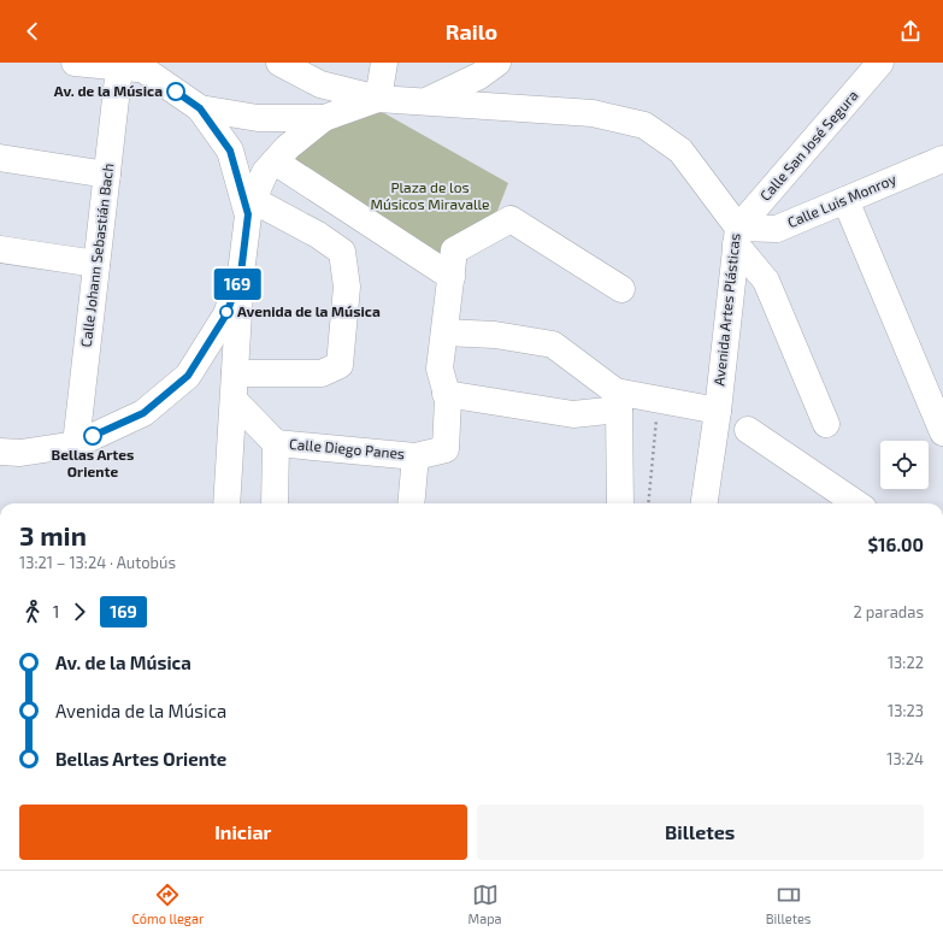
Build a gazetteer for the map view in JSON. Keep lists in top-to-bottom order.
{
  "streets": {
    "street": [
      "Calle San José Segura",
      "Calle Luis Monroy",
      "Calle Johann Sebastián Bach",
      "Avenida Artes Plásticas",
      "Calle Diego Panes"
    ]
  },
  "crossings": [
    ["Calle San José Segura", "Calle Luis Monroy"],
    ["Calle San José Segura", "Avenida Artes Plásticas"],
    ["Calle Luis Monroy", "Avenida Artes Plásticas"]
  ],
  "parks": ["Plaza de los Músicos Miravalle"],
  "places": ["Av. de la Música", "Avenida de la Música", "Bellas Artes Oriente"],
  "lines": ["bus line 169"],
  "page": {
    "header": "Railo",
    "on_map": "169",
    "heading": ["3 min", "13:21 – 13:24 · Autobús", "$16.00"],
    "legs": ["1", "169", "2 paradas"],
    "list": [
      {
        "name": "Av. de la Música",
        "value": "13:22"
      },
      {
        "name": "Avenida de la Música",
        "value": "13:23"
      },
      {
        "name": "Bellas Artes Oriente",
        "value": "13:24"
      }
    ],
    "buttons": ["Iniciar", "Billetes"],
    "tabs": ["Cómo llegar", "Mapa", "Billetes"]
  }
}
